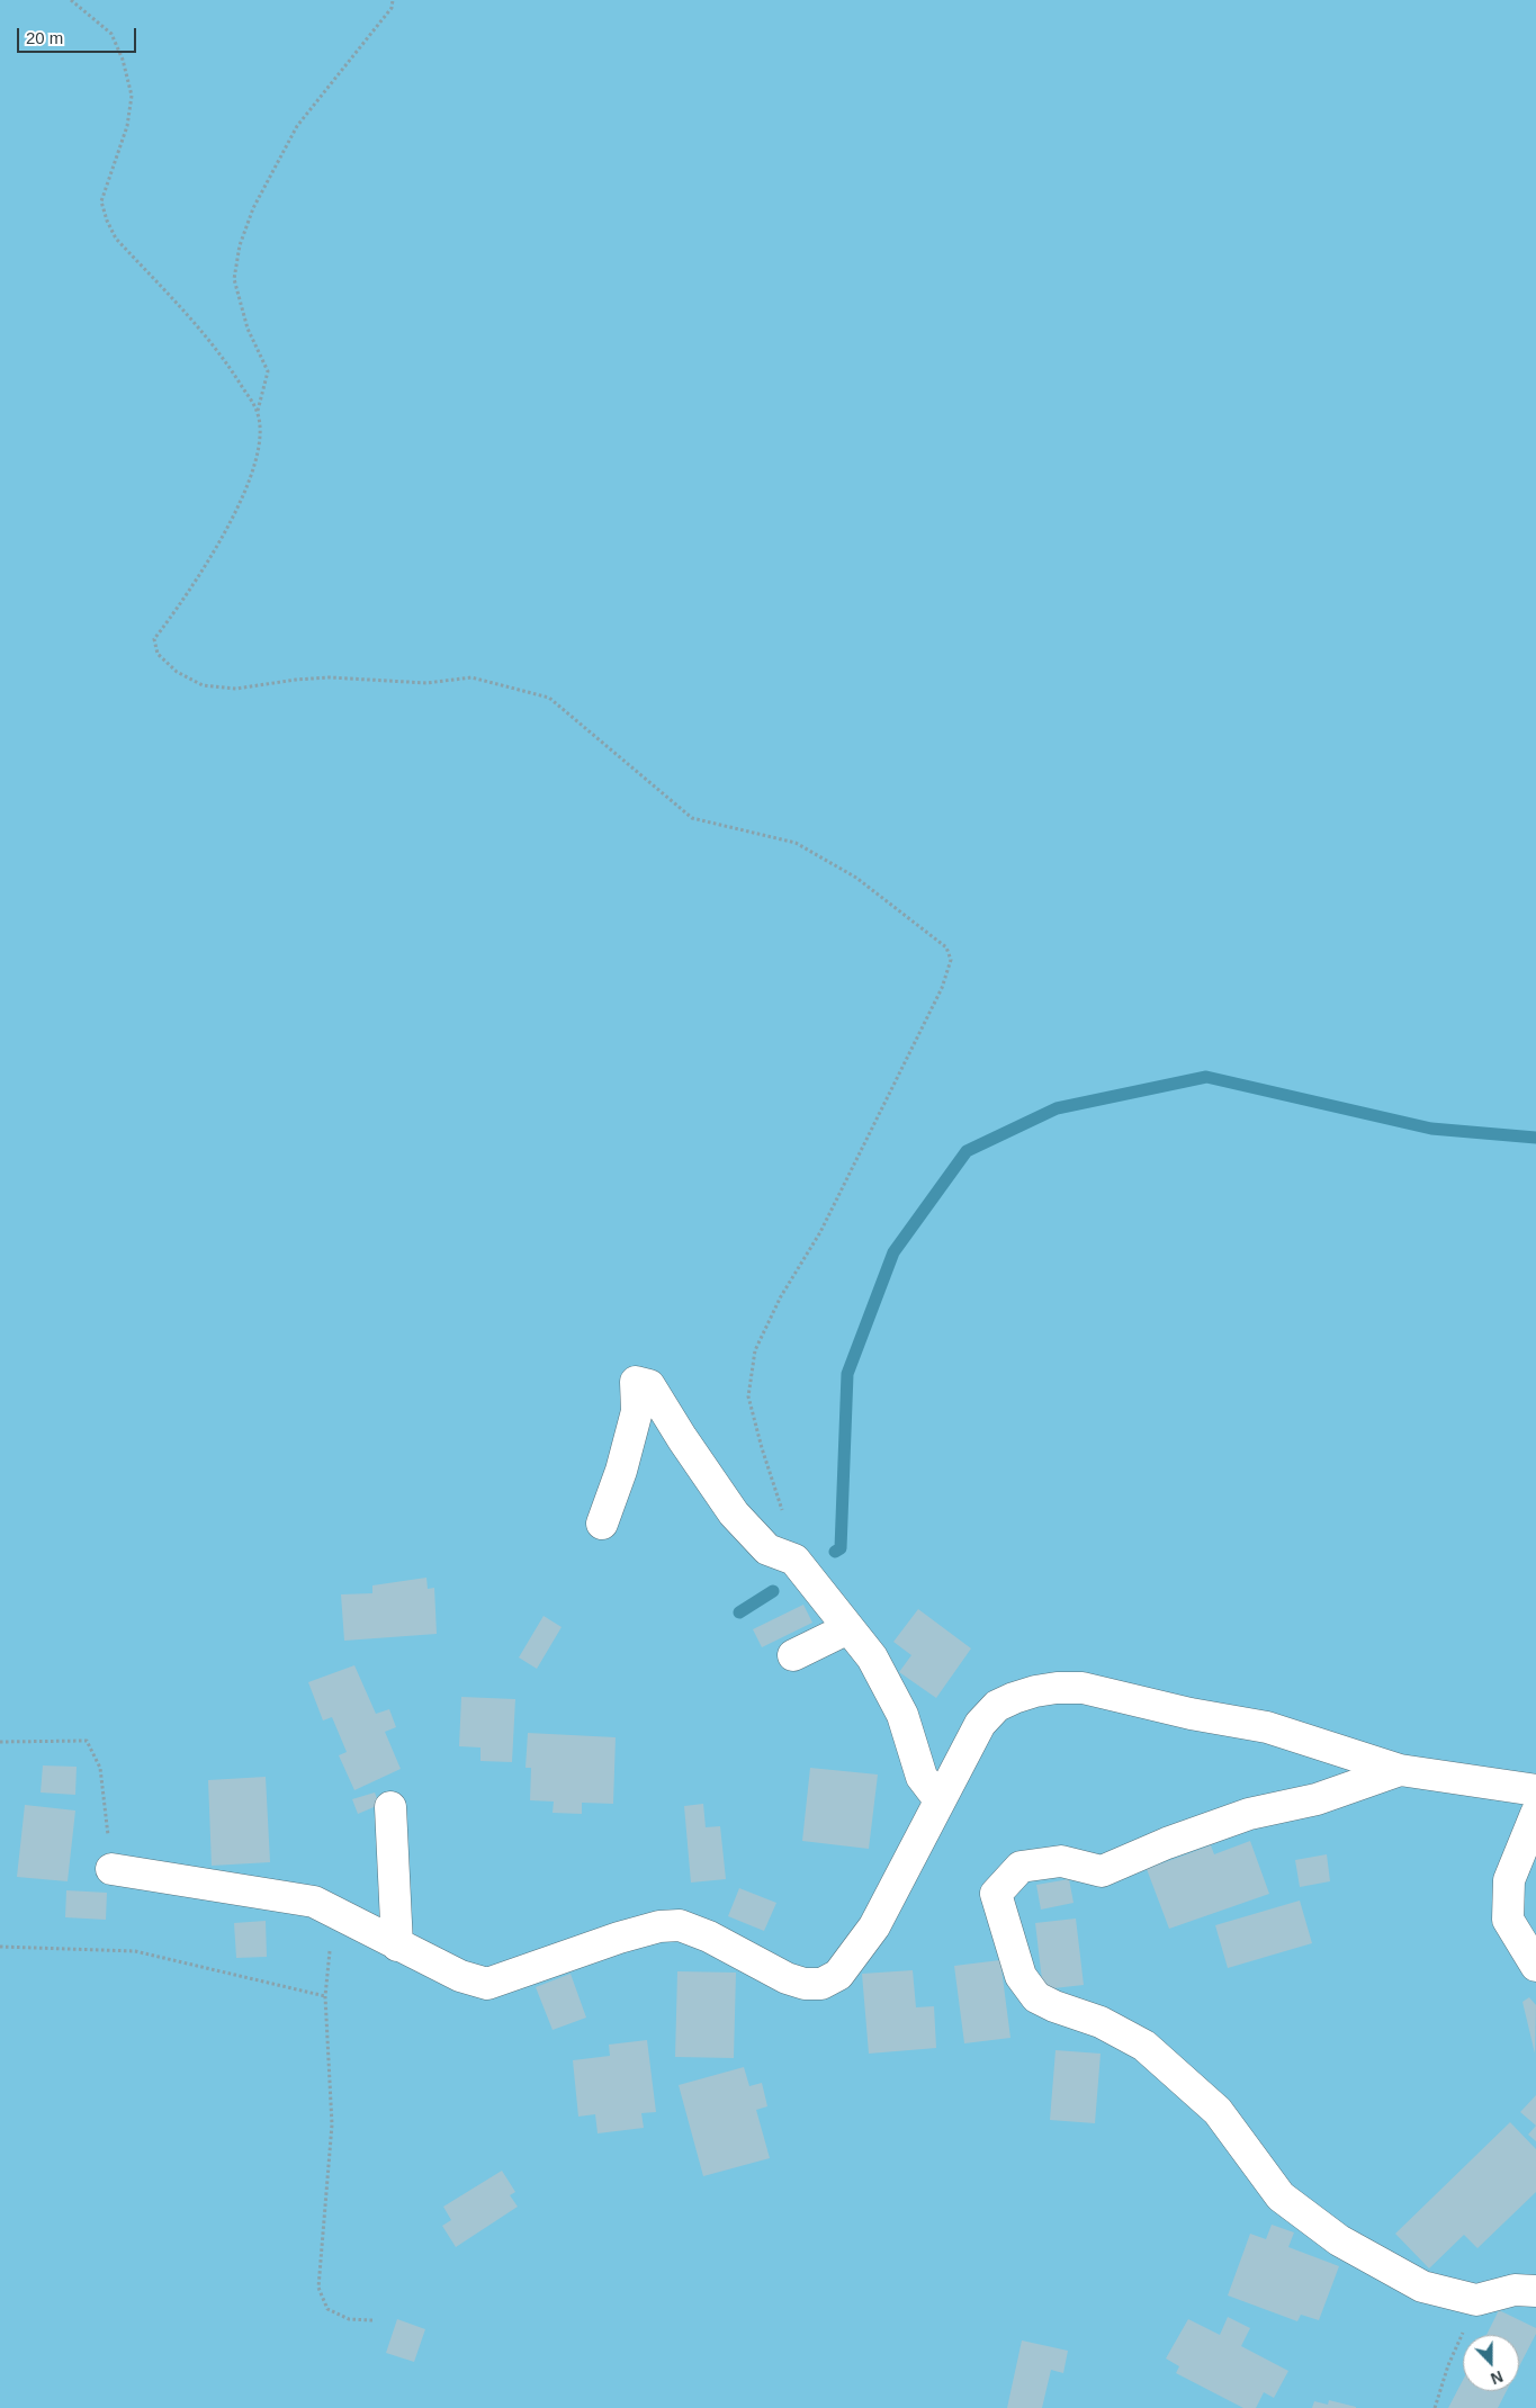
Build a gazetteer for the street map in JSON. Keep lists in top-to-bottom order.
{
  "scale_bar": "20 m",
  "north": "bottom"
}
